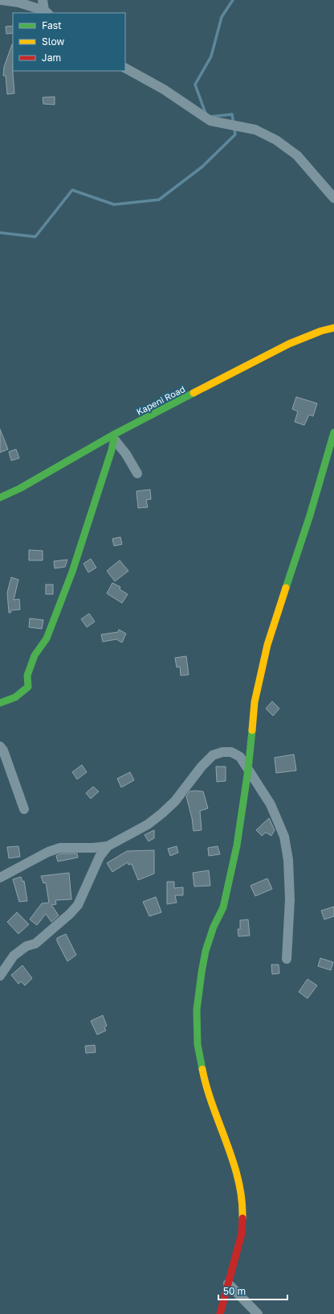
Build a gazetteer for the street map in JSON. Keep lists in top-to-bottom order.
{
  "streets": {
    "street": ["Kapeni Road"]
  },
  "legend": ["Fast", "Slow", "Jam"],
  "scale_bar": "50 m"
}
